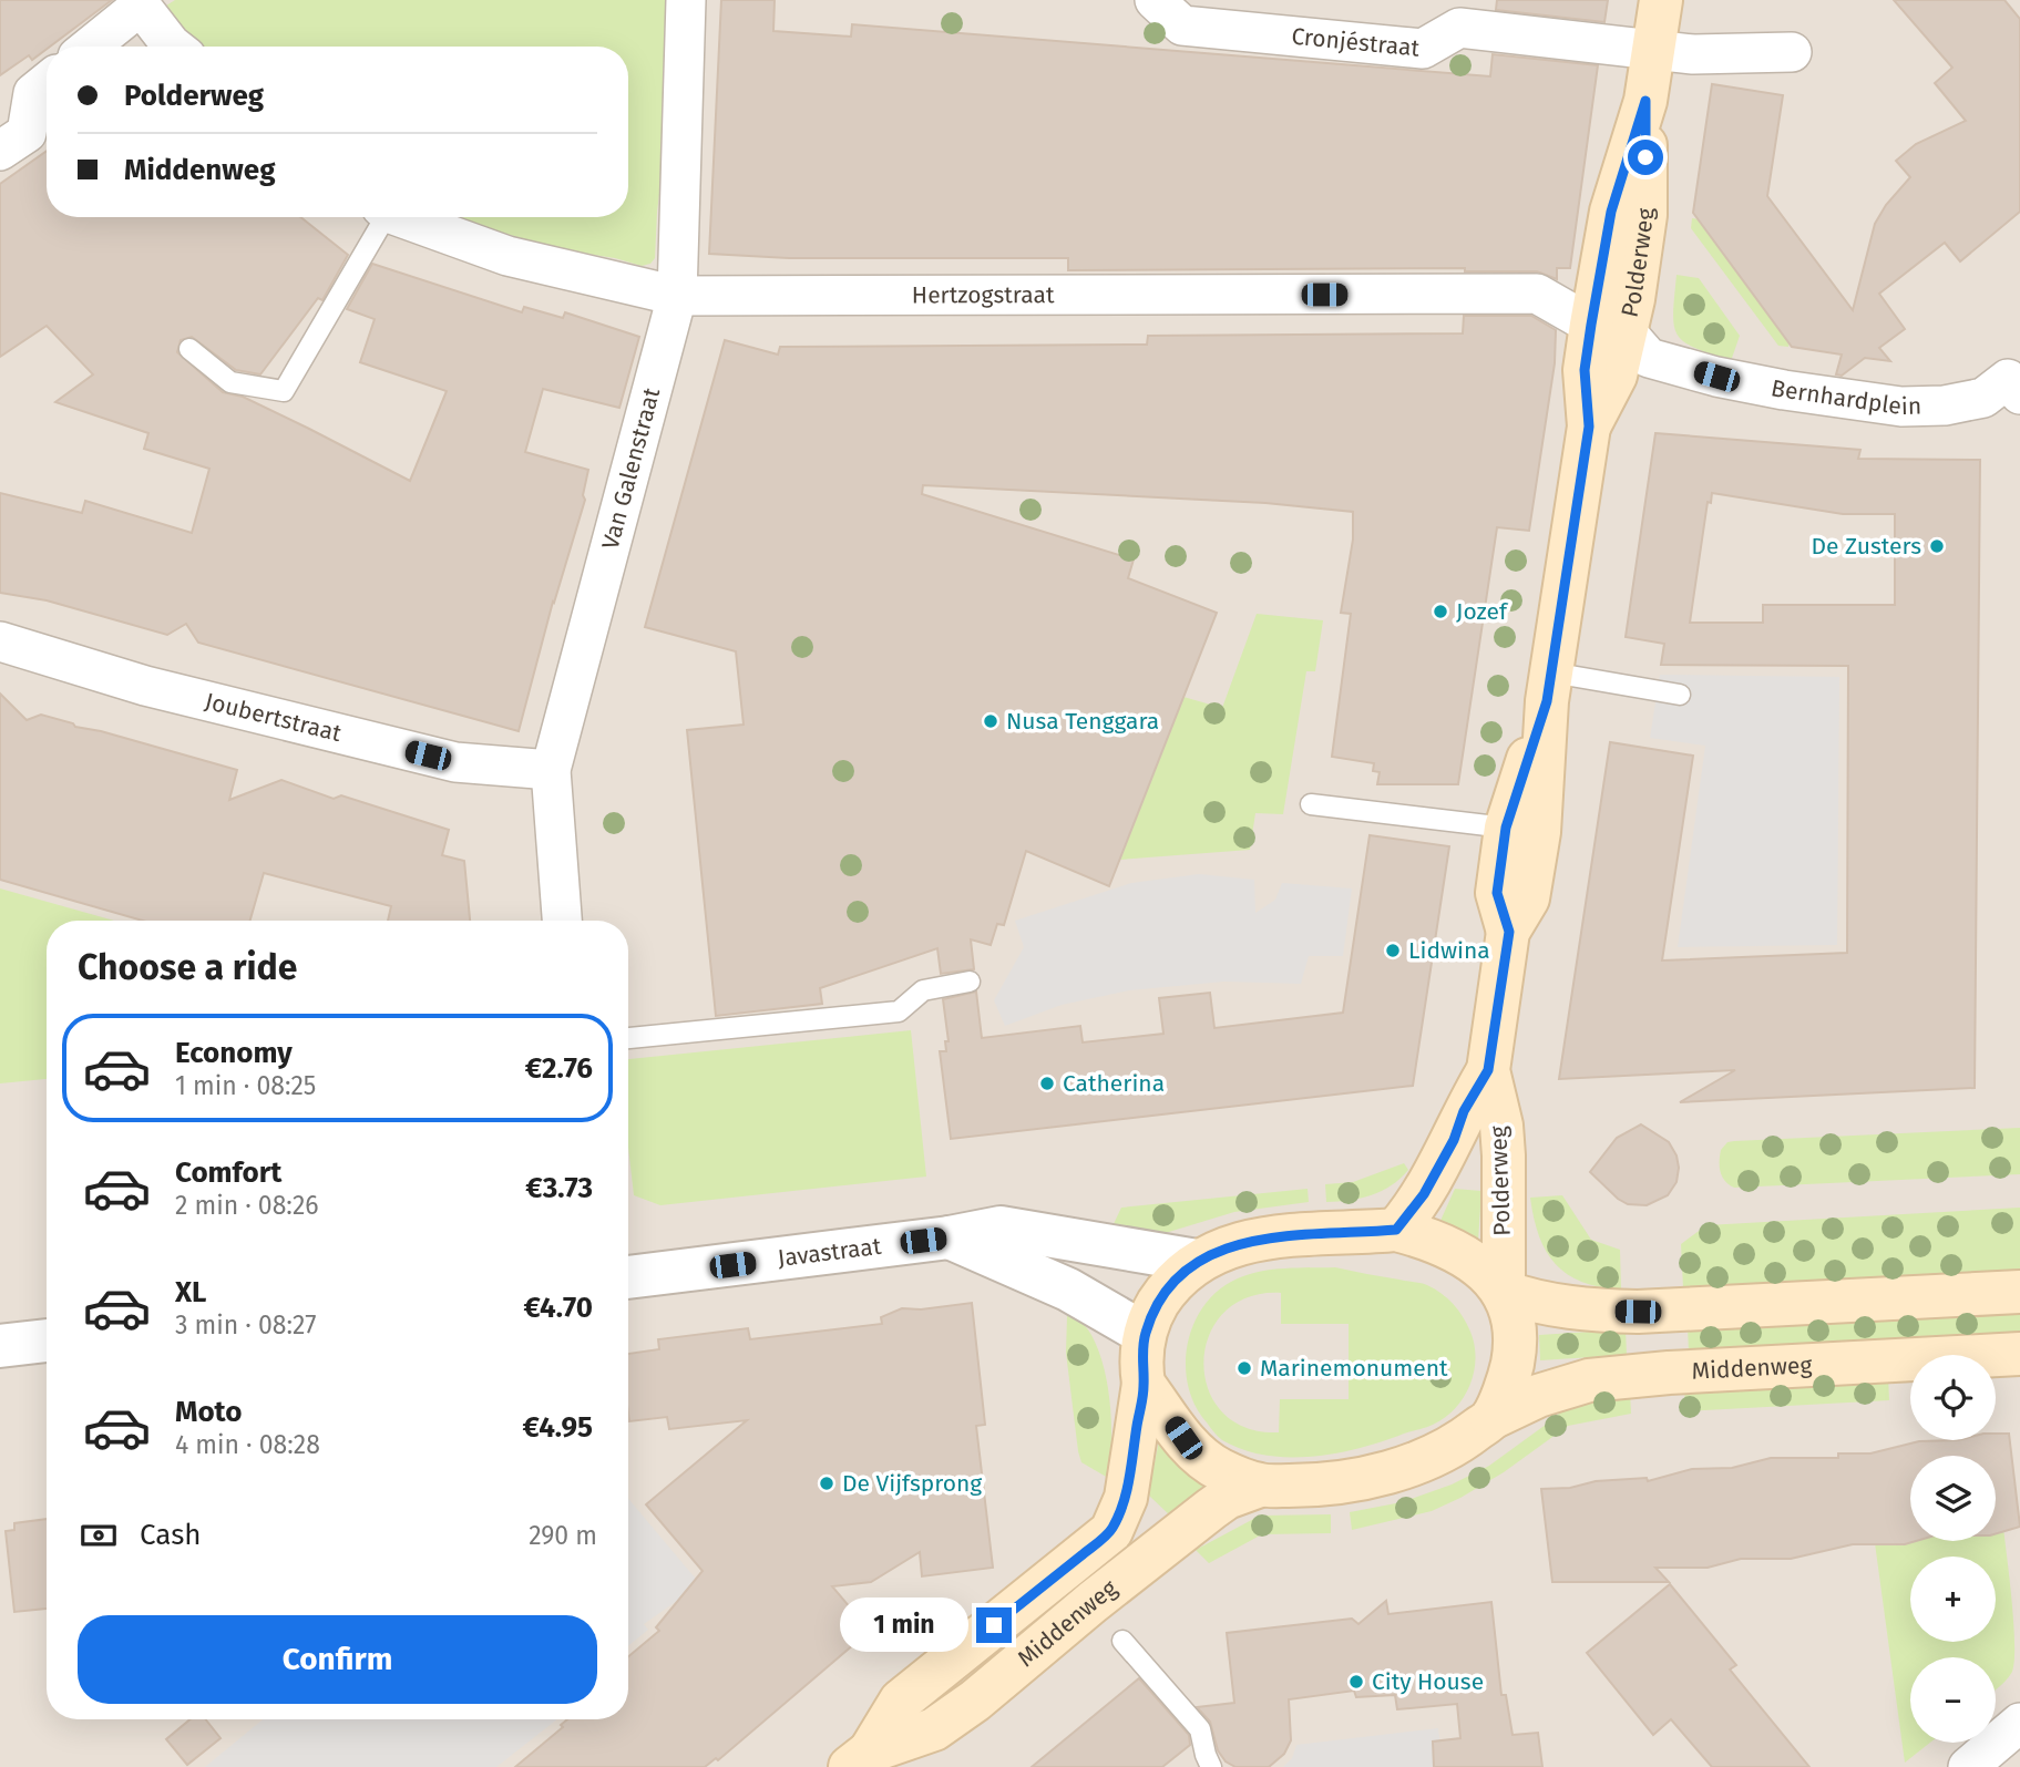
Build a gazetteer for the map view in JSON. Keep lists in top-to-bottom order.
{
  "streets": {
    "main road": ["Polderweg", "Middenweg"],
    "street": [
      "Cronjéstraat",
      "Hertzogstraat",
      "Bernhardplein",
      "Van Galenstraat",
      "Joubertstraat",
      "Javastraat"
    ]
  },
  "crossings": [
    ["Cronjéstraat", "Polderweg"],
    ["Polderweg", "Hertzogstraat"],
    ["Polderweg", "Bernhardplein"],
    ["Hertzogstraat", "Bernhardplein"],
    ["Hertzogstraat", "Van Galenstraat"],
    ["Van Galenstraat", "Joubertstraat"]
  ],
  "places": [
    "De Zusters",
    "Jozef",
    "Nusa Tenggara",
    "Lidwina",
    "Catherina",
    "Marinemonument",
    "De Vijfsprong",
    "City House"
  ],
  "page": {
    "banner": ["Polderweg", "Middenweg"],
    "heading": "Choose a ride",
    "list": [
      {
        "name": "Economy",
        "note": "1 min · 08:25",
        "value": "€2.76"
      },
      {
        "name": "Comfort",
        "note": "2 min · 08:26",
        "value": "€3.73"
      },
      {
        "name": "XL",
        "note": "3 min · 08:27",
        "value": "€4.70"
      },
      {
        "name": "Moto",
        "note": "4 min · 08:28",
        "value": "€4.95"
      }
    ],
    "map_buttons": ["+", "−"],
    "pay": ["Cash", "290 m"],
    "bubble": "1 min",
    "buttons": "Confirm"
  }
}
